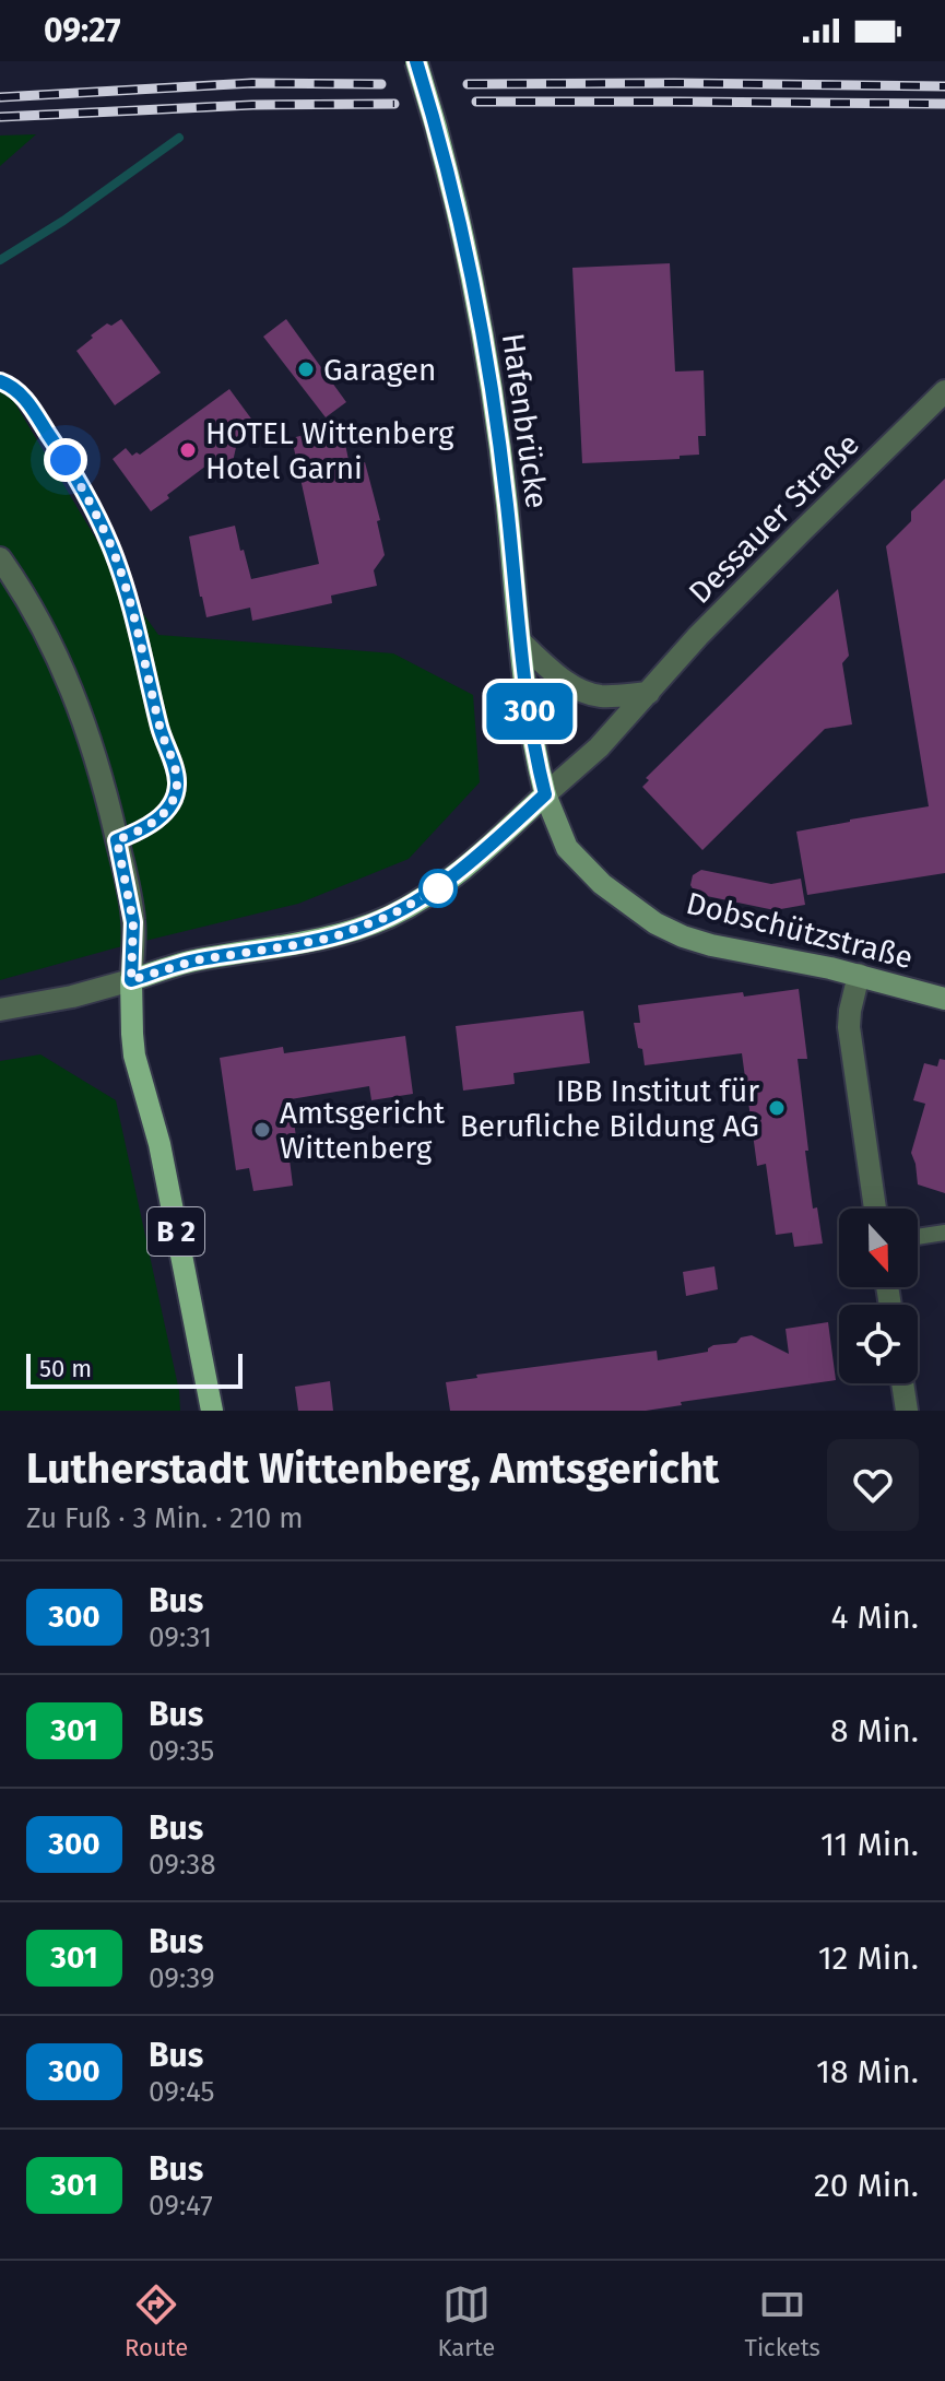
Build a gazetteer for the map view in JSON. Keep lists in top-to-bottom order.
{
  "streets": {
    "main road": ["Hafenbrücke", "Dessauer Straße", "B 2"],
    "street": ["Dobschützstraße"]
  },
  "crossings": [
    ["Hafenbrücke", "Dessauer Straße"],
    ["Hafenbrücke", "Dobschützstraße"],
    ["Dessauer Straße", "Dobschützstraße"],
    ["Dessauer Straße", "B 2"]
  ],
  "places": [
    "Garagen",
    "HOTEL Wittenberg Hotel Garni",
    "IBB Institut für Berufliche Bildung AG",
    "Amtsgericht Wittenberg"
  ],
  "lines": ["bus line 300"],
  "scale_bar": "50 m",
  "north": "bottom",
  "page": {
    "status": "09:27",
    "on_map": "300",
    "scale": "50 m",
    "heading": ["Lutherstadt Wittenberg, Amtsgericht", "Zu Fuß · 3 Min. · 210 m"],
    "list": [
      {
        "mark": "300",
        "name": "Bus",
        "note": "09:31",
        "value": "4 Min."
      },
      {
        "mark": "301",
        "name": "Bus",
        "note": "09:35",
        "value": "8 Min."
      },
      {
        "mark": "300",
        "name": "Bus",
        "note": "09:38",
        "value": "11 Min."
      },
      {
        "mark": "301",
        "name": "Bus",
        "note": "09:39",
        "value": "12 Min."
      },
      {
        "mark": "300",
        "name": "Bus",
        "note": "09:45",
        "value": "18 Min."
      },
      {
        "mark": "301",
        "name": "Bus",
        "note": "09:47",
        "value": "20 Min."
      }
    ],
    "tabs": ["Route", "Karte", "Tickets"]
  }
}
